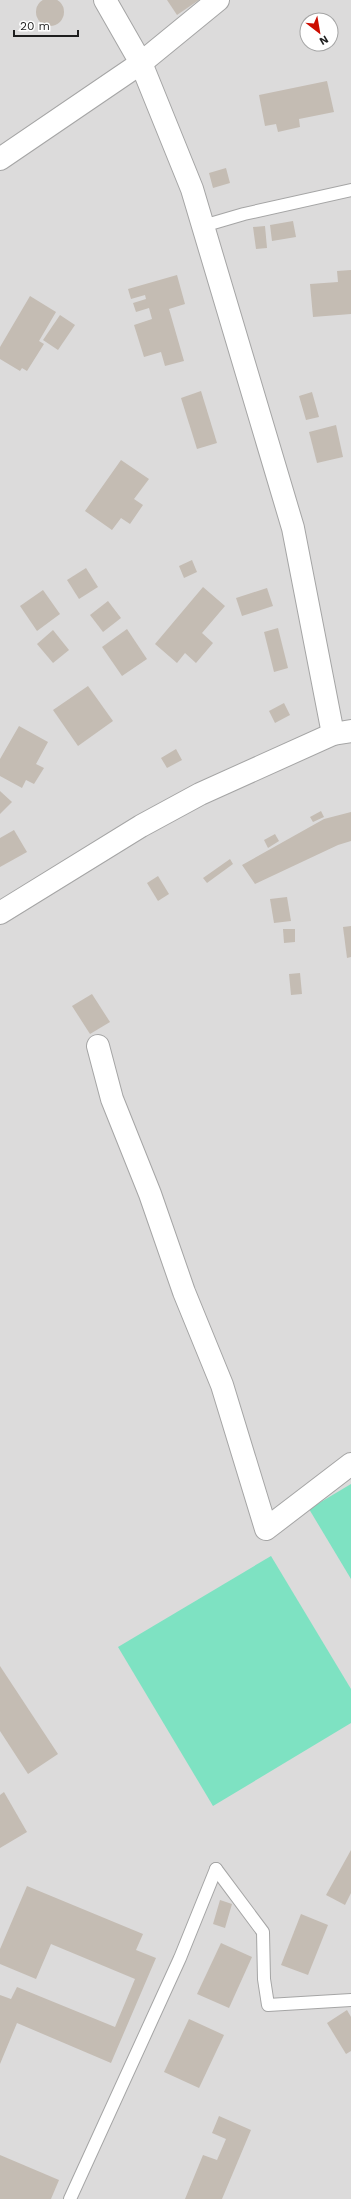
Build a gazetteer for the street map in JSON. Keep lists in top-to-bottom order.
{
  "scale_bar": "20 m",
  "north": "bottom right"
}
